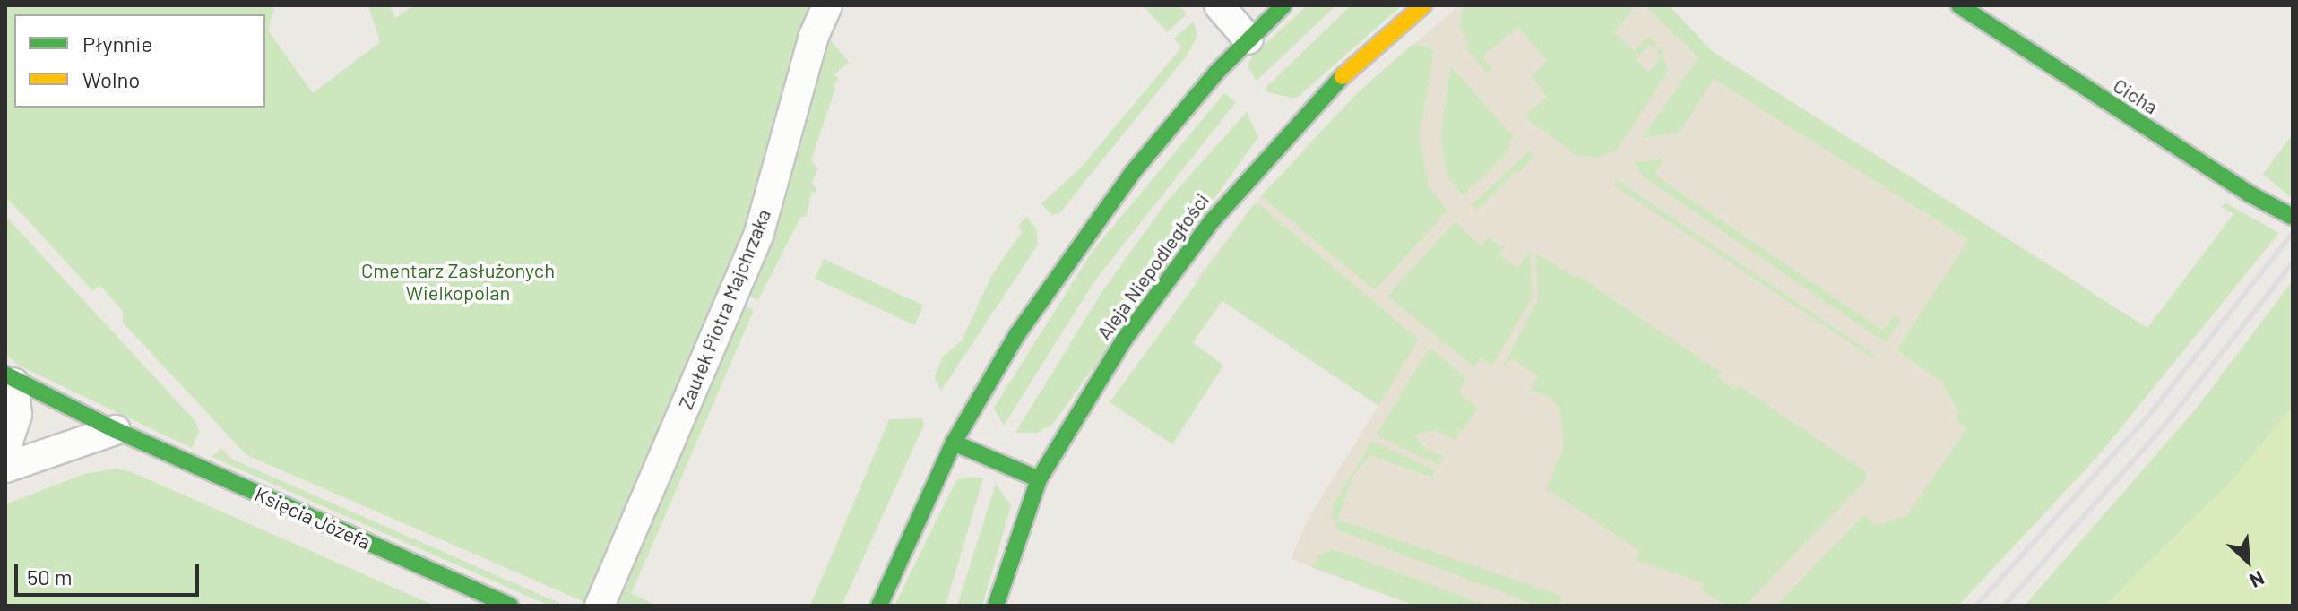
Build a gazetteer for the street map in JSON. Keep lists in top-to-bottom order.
{
  "streets": {
    "street": [
      "Cicha",
      "Aleja Niepodległości",
      "Zaułek Piotra Majchrzaka",
      "Księcia Józefa"
    ]
  },
  "parks": ["Cmentarz Zasłużonych Wielkopolan"],
  "legend": ["Płynnie", "Wolno"],
  "scale_bar": "50 m",
  "north": "bottom right"
}
